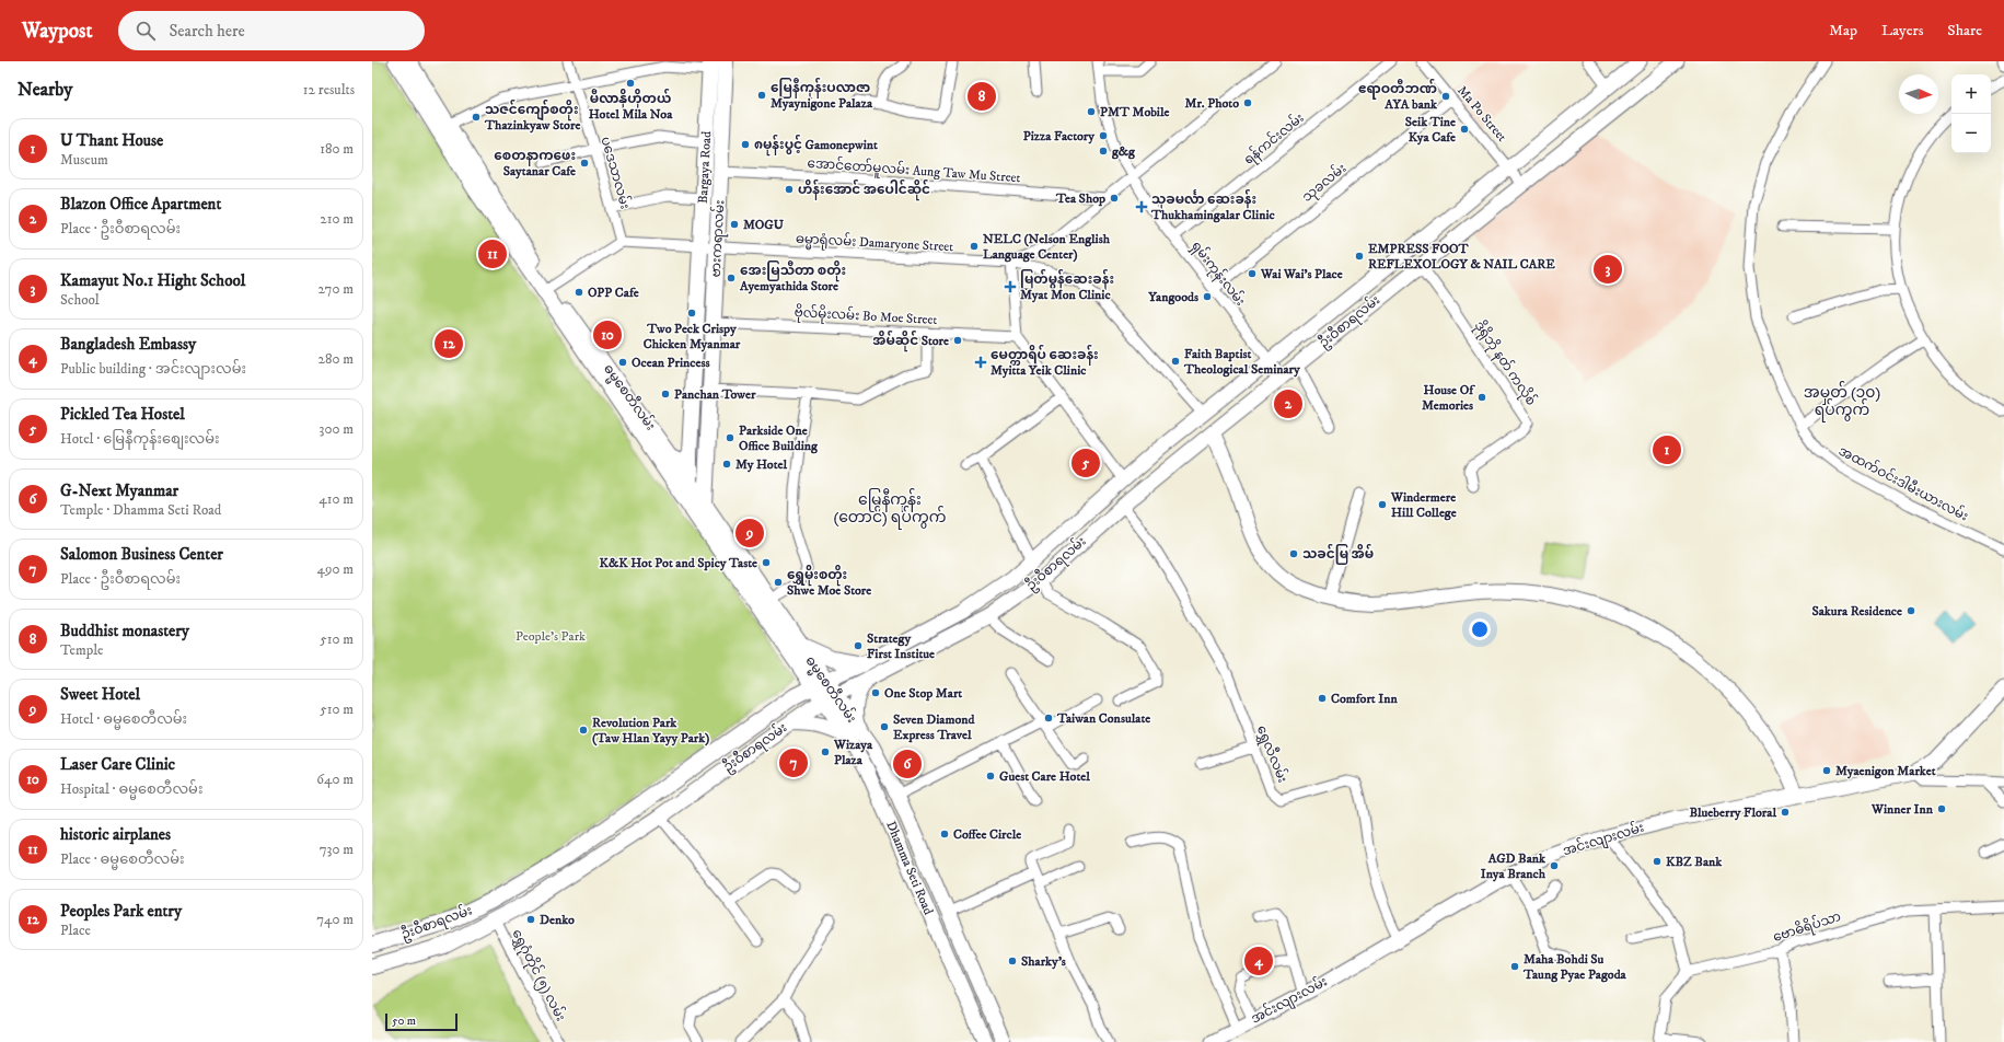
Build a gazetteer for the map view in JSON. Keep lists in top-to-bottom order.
{
  "streets": {
    "main road": [
      "Bargaya Road",
      "ဗားကရာလမ်း",
      "ဦးဝီစာရလမ်း",
      "ဓမ္မစေတီလမ်း",
      "အင်းလျားလမ်း",
      "Dhamma Seti Road"
    ],
    "street": [
      "Ma Po Street",
      "ရန်ကင်းလမ်း",
      "အောင်တော်မူလမ်း Aung Taw Mu Street",
      "ပဒေသာလမ်း",
      "သုခလမ်း",
      "ဓမ္မာရုံလမ်း Damaryone Street",
      "ရှမ်းကုန်းလမ်း",
      "ဗိုလ်မိုးလမ်း Bo Moe Street",
      "ဒိုရိုဘို နတ် ကလိုစ်",
      "အထက်ဝင်းဒါမီးယားလမ်း",
      "ရွှေလီလမ်း",
      "ဗောဓိရိပ်သာ",
      "ရွှေဂုံတိုင် (၅) လမ်း"
    ]
  },
  "crossings": [
    ["Ma Po Street", "သုခလမ်း"],
    ["Ma Po Street", "ဦးဝီစာရလမ်း"],
    ["ရန်ကင်းလမ်း", "ရှမ်းကုန်းလမ်း"],
    ["Bargaya Road", "ဗားကရာလမ်း"],
    ["Bargaya Road", "ဓမ္မာရုံလမ်း Damaryone Street"],
    ["အောင်တော်မူလမ်း Aung Taw Mu Street", "ဗားကရာလမ်း"],
    ["ပဒေသာလမ်း", "ဓမ္မာရုံလမ်း Damaryone Street"],
    ["သုခလမ်း", "ရှမ်းကုန်းလမ်း"],
    ["ဗားကရာလမ်း", "ဓမ္မာရုံလမ်း Damaryone Street"],
    ["ဗားကရာလမ်း", "ဗိုလ်မိုးလမ်း Bo Moe Street"],
    ["ဗားကရာလမ်း", "ဓမ္မစေတီလမ်း"],
    ["ဓမ္မာရုံလမ်း Damaryone Street", "ဦးဝီစာရလမ်း"],
    ["ရှမ်းကုန်းလမ်း", "ဦးဝီစာရလမ်း"],
    ["ဦးဝီစာရလမ်း", "ဒိုရိုဘို နတ် ကလိုစ်"],
    ["ဦးဝီစာရလမ်း", "ဓမ္မစေတီလမ်း"],
    ["ဦးဝီစာရလမ်း", "ရွှေလီလမ်း"],
    ["ဦးဝီစာရလမ်း", "Dhamma Seti Road"],
    ["ဦးဝီစာရလမ်း", "ရွှေဂုံတိုင် (၅) လမ်း"],
    ["ဓမ္မစေတီလမ်း", "Dhamma Seti Road"],
    ["ရွှေလီလမ်း", "အင်းလျားလမ်း"]
  ],
  "districts": ["အမှတ် (၁၀) ရပ်ကွက်", "မြေနီကုန်း (တောင်) ရပ်ကွက်"],
  "parks": ["People's Park"],
  "places": {
    "other": [
      "မီလာနိုဟိုတယ် Hotel Mila Noa",
      "မြေနီကုန်းပလာဇာ Myaynigone Palaza",
      "ဧရာဝတီဘဏ် AYA bank",
      "Mr. Photo",
      "PMT Mobile",
      "သဇင်ကျော်စတိုး Thazinkyaw Store",
      "Seik Tine Kya Cafe",
      "Pizza Factory",
      "၈မုန်းပွင့် Gamonepwint",
      "g&g",
      "စေတနာကဖေး Saytanar Cafe",
      "ဟိန်းအောင် အပေါင်ဆိုင်",
      "Tea Shop",
      "MOGU",
      "NELC (Nelson English Language Center)",
      "EMPRESS FOOT REFLEXOLOGY & NAIL CARE",
      "Wai Wai's Place",
      "အေးမြသီတာ စတိုး Ayemyathida Store",
      "OPP Cafe",
      "Yangoods",
      "Two Peck Crispy Chicken Myanmar",
      "အိမ်ဆိုင် Store",
      "Faith Baptist Theological Seminary",
      "Ocean Princess",
      "Panchan Tower",
      "House Of Memories",
      "Parkside One Office Building",
      "My Hotel",
      "Windermere Hill College",
      "သခင်မြ အိမ်",
      "K&K Hot Pot and Spicy Taste",
      "ရွှေမိုးစတိုး Shwe Moe Store",
      "Sakura Residence",
      "Strategy First Institue",
      "One Stop Mart",
      "Comfort Inn",
      "Taiwan Consulate",
      "Seven Diamond Express Travel",
      "Revolution Park (Taw Hlan Yayy Park)",
      "Wizaya Plaza",
      "Myaenigon Market",
      "Guest Care Hotel",
      "Winner Inn",
      "Blueberry Floral",
      "Coffee Circle",
      "KBZ Bank",
      "AGD Bank Inya Branch",
      "Denko",
      "Sharky's",
      "Maha Bohdi Su Taung Pyae Pagoda"
    ],
    "health": ["သုခမင်္လာ ဆေးခန်း Thukhamingalar Clinic", "မြတ်မွန်ဆေးခန်း Myat Mon Clinic", "မေတ္တာရိပ် ဆေးခန်း Myitta Yeik Clinic"]
  },
  "scale_bar": "50 m",
  "north": "right",
  "page": {
    "header": "Waypost",
    "search": "Search here",
    "nav": ["Map", "Layers", "Share"],
    "heading": ["Nearby", "12 results"],
    "map_buttons": ["+", "−"],
    "pins": [
      "8",
      "11",
      "3",
      "10",
      "12",
      "2",
      "1",
      "5",
      "9",
      "7",
      "6",
      "4"
    ],
    "list": [
      {
        "mark": "1",
        "name": "U Thant House",
        "note": "Museum",
        "value": "180 m"
      },
      {
        "mark": "2",
        "name": "Blazon Office Apartment",
        "note": "Place · ဦးဝီစာရလမ်း",
        "value": "210 m"
      },
      {
        "mark": "3",
        "name": "Kamayut No.1 Hight School",
        "note": "School",
        "value": "270 m"
      },
      {
        "mark": "4",
        "name": "Bangladesh Embassy",
        "note": "Public building · အင်းလျားလမ်း",
        "value": "280 m"
      },
      {
        "mark": "5",
        "name": "Pickled Tea Hostel",
        "note": "Hotel · မြေနီကုန်းစျေးလမ်း",
        "value": "300 m"
      },
      {
        "mark": "6",
        "name": "G-Next Myanmar",
        "note": "Temple · Dhamma Seti Road",
        "value": "410 m"
      },
      {
        "mark": "7",
        "name": "Salomon Business Center",
        "note": "Place · ဦးဝီစာရလမ်း",
        "value": "490 m"
      },
      {
        "mark": "8",
        "name": "Buddhist monastery",
        "note": "Temple",
        "value": "510 m"
      },
      {
        "mark": "9",
        "name": "Sweet Hotel",
        "note": "Hotel · ဓမ္မစေတီလမ်း",
        "value": "510 m"
      },
      {
        "mark": "10",
        "name": "Laser Care Clinic",
        "note": "Hospital · ဓမ္မစေတီလမ်း",
        "value": "640 m"
      },
      {
        "mark": "11",
        "name": "historic airplanes",
        "note": "Place · ဓမ္မစေတီလမ်း",
        "value": "730 m"
      },
      {
        "mark": "12",
        "name": "Peoples Park entry",
        "note": "Place",
        "value": "740 m"
      }
    ],
    "scale": "50 m"
  }
}
